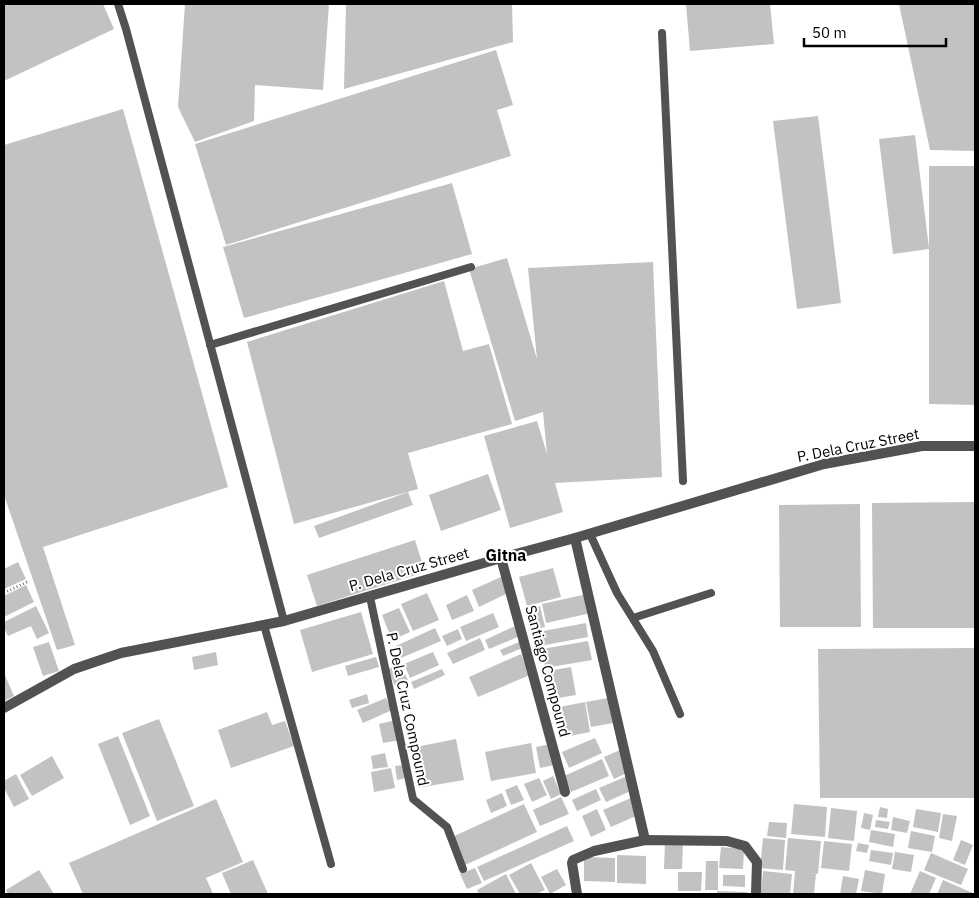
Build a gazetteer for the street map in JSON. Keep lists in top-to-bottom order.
{
  "streets": {
    "street": ["P. Dela Cruz Street", "Santiago Compound"],
    "lane": ["P. Dela Cruz Compound"]
  },
  "crossings": [
    ["P. Dela Cruz Street", "Santiago Compound"],
    ["P. Dela Cruz Street", "P. Dela Cruz Compound"]
  ],
  "districts": ["Gitna"],
  "scale_bar": "50 m"
}
